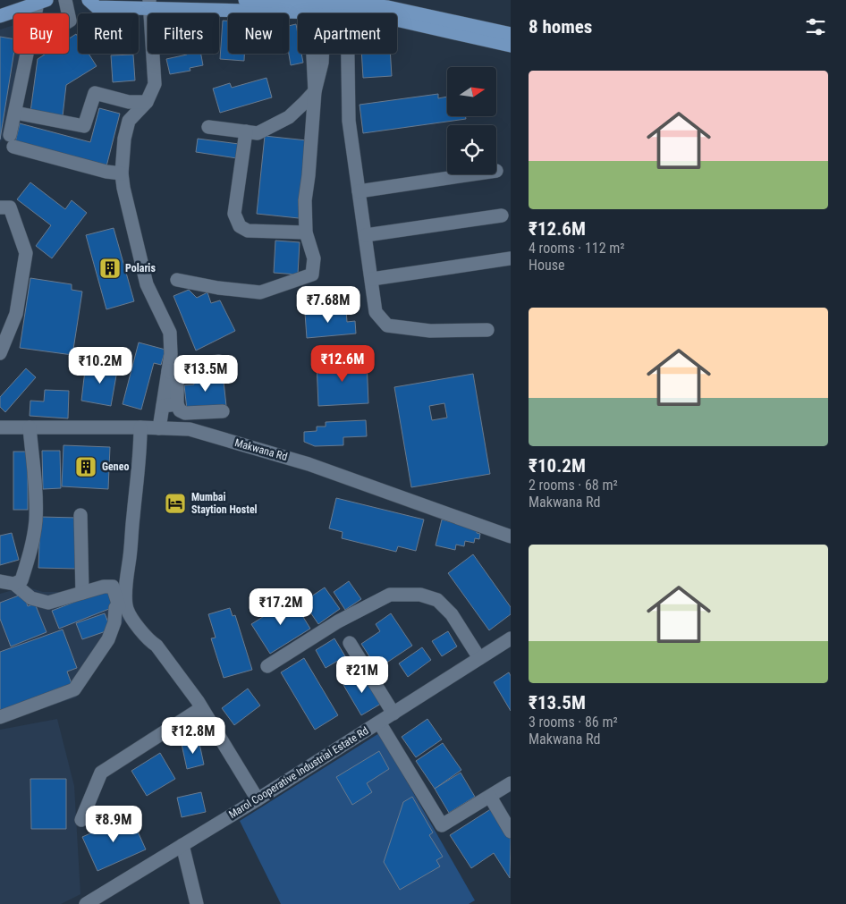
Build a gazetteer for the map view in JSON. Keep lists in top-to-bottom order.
{
  "streets": {
    "street": ["Makwana Rd", "Marol Cooperative Industrial Estate Rd"]
  },
  "places": {
    "building": ["Polaris", "Geneo"],
    "hotel": ["Mumbai Staytion Hostel"]
  },
  "north": "right",
  "page": {
    "heading": "8 homes",
    "chip": [
      "Buy",
      "Rent",
      "Filters",
      "New",
      "Apartment"
    ],
    "list": [
      {
        "name": "₹12.6M",
        "note": "4 rooms · 112 m² · House"
      },
      {
        "name": "₹10.2M",
        "note": "2 rooms · 68 m² · Makwana Rd"
      },
      {
        "name": "₹13.5M",
        "note": "3 rooms · 86 m² · Makwana Rd"
      }
    ],
    "price": [
      "₹7.68M",
      "₹12.6M",
      "₹10.2M",
      "₹13.5M",
      "₹17.2M",
      "₹21M",
      "₹12.8M",
      "₹8.9M"
    ]
  }
}
